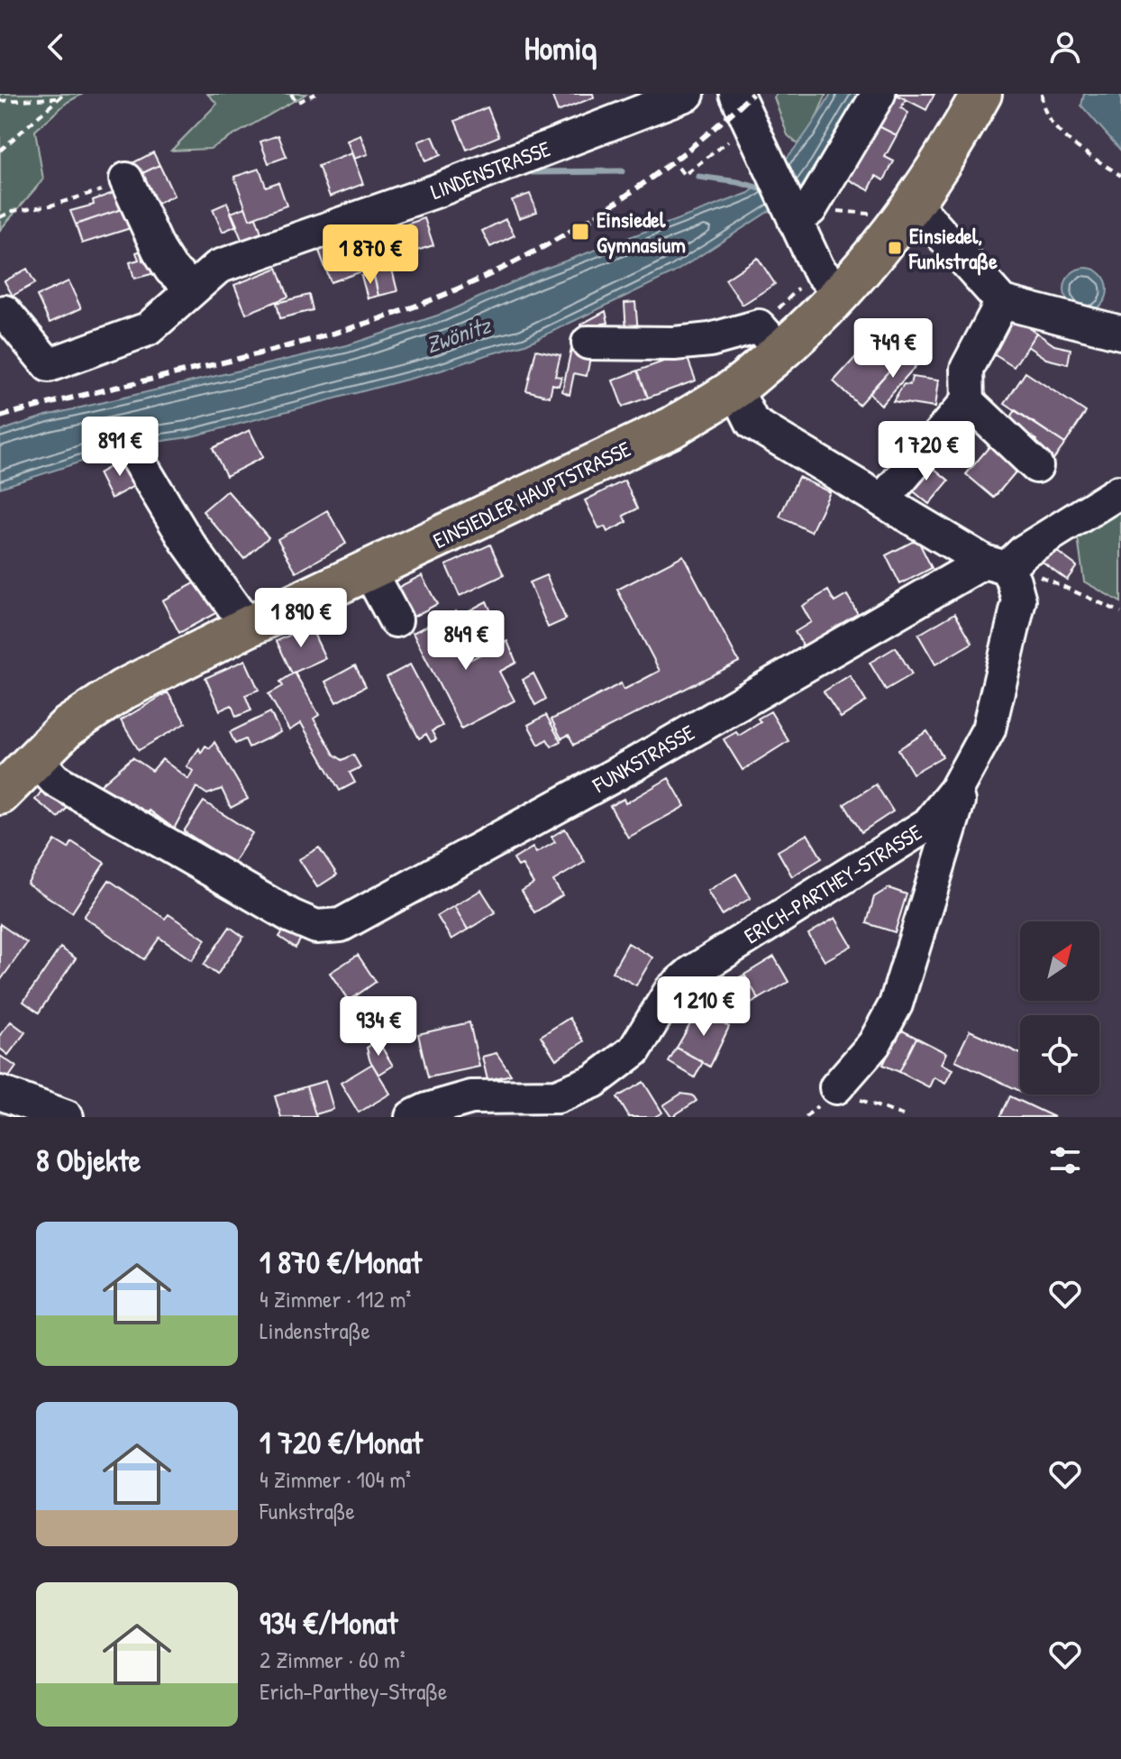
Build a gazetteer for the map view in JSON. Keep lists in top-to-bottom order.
{
  "streets": {
    "main road": ["EINSIEDLER HAUPTSTRASSE"],
    "street": ["LINDENSTRASSE", "FUNKSTRASSE", "ERICH-PARTHEY-STRASSE"]
  },
  "crossings": [
    ["EINSIEDLER HAUPTSTRASSE", "FUNKSTRASSE"],
    ["FUNKSTRASSE", "ERICH-PARTHEY-STRASSE"]
  ],
  "water": ["Zwönitz"],
  "places": {
    "transit": ["Einsiedel Gymnasium", "Einsiedel, Funkstraße"]
  },
  "north": "top right",
  "page": {
    "header": "Homiq",
    "price": [
      "1 870 €",
      "749 €",
      "891 €",
      "1 720 €",
      "1 890 €",
      "849 €",
      "1 210 €",
      "934 €"
    ],
    "heading": "8 Objekte",
    "list": [
      {
        "name": "1 870 €/Monat",
        "note": "4 Zimmer · 112 m² · Lindenstraße"
      },
      {
        "name": "1 720 €/Monat",
        "note": "4 Zimmer · 104 m² · Funkstraße"
      },
      {
        "name": "934 €/Monat",
        "note": "2 Zimmer · 60 m² · Erich-Parthey-Straße"
      }
    ]
  }
}
